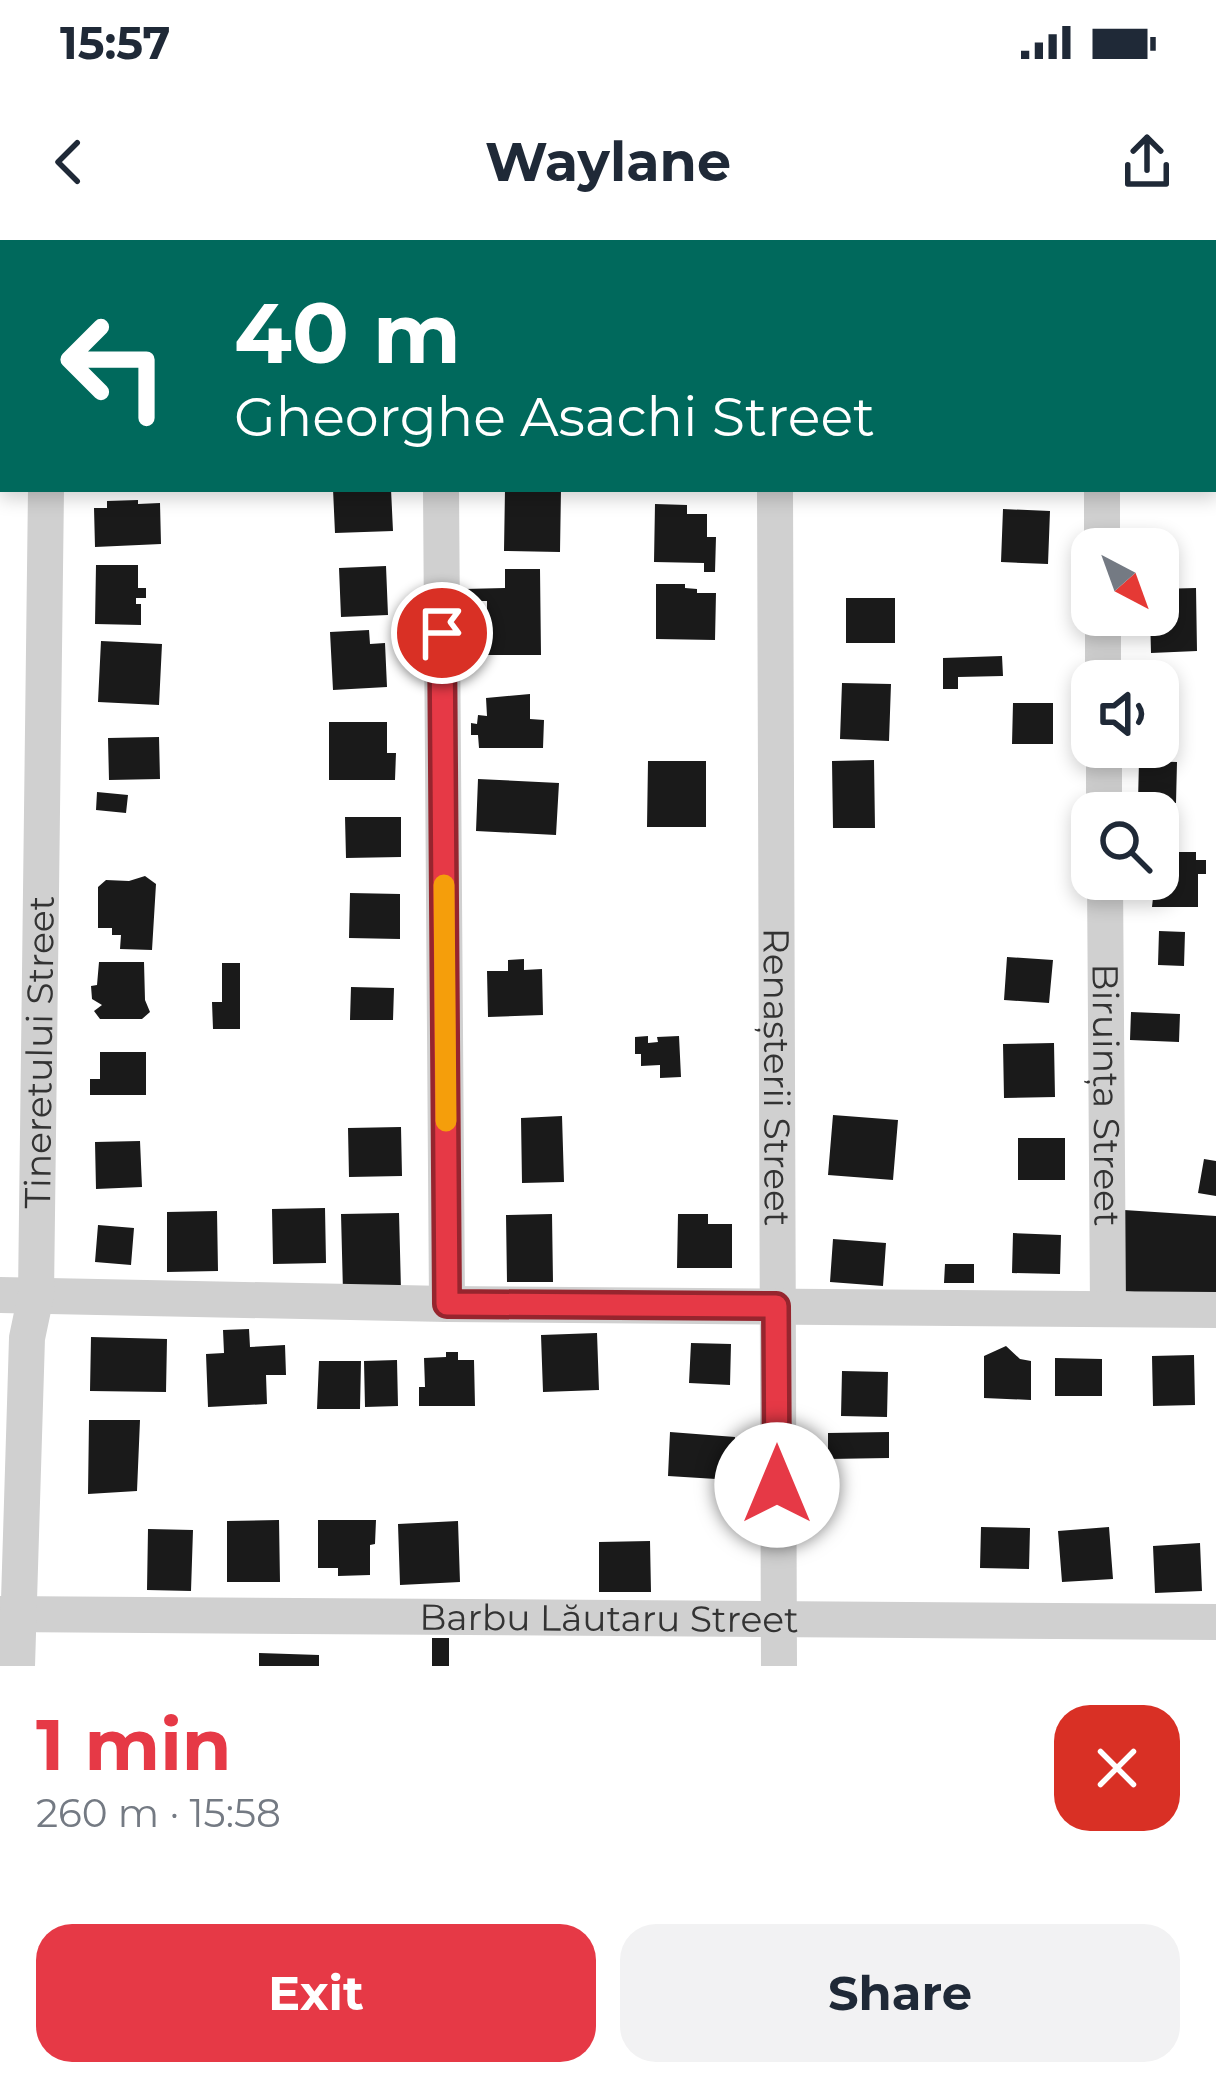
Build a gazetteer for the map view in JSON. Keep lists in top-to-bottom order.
{
  "streets": {
    "street": [
      "Tineretului Street",
      "Renașterii Street",
      "Biruința Street",
      "Barbu Lăutaru Street"
    ]
  },
  "crossings": [
    ["Tineretului Street", "Barbu Lăutaru Street"],
    ["Renașterii Street", "Barbu Lăutaru Street"]
  ],
  "north": "bottom right",
  "page": {
    "status": "15:57",
    "header": "Waylane",
    "turn": ["40 m", "Gheorghe Asachi Street"],
    "heading": ["1 min", "260 m · 15:58"],
    "buttons": ["Exit", "Share"]
  }
}
